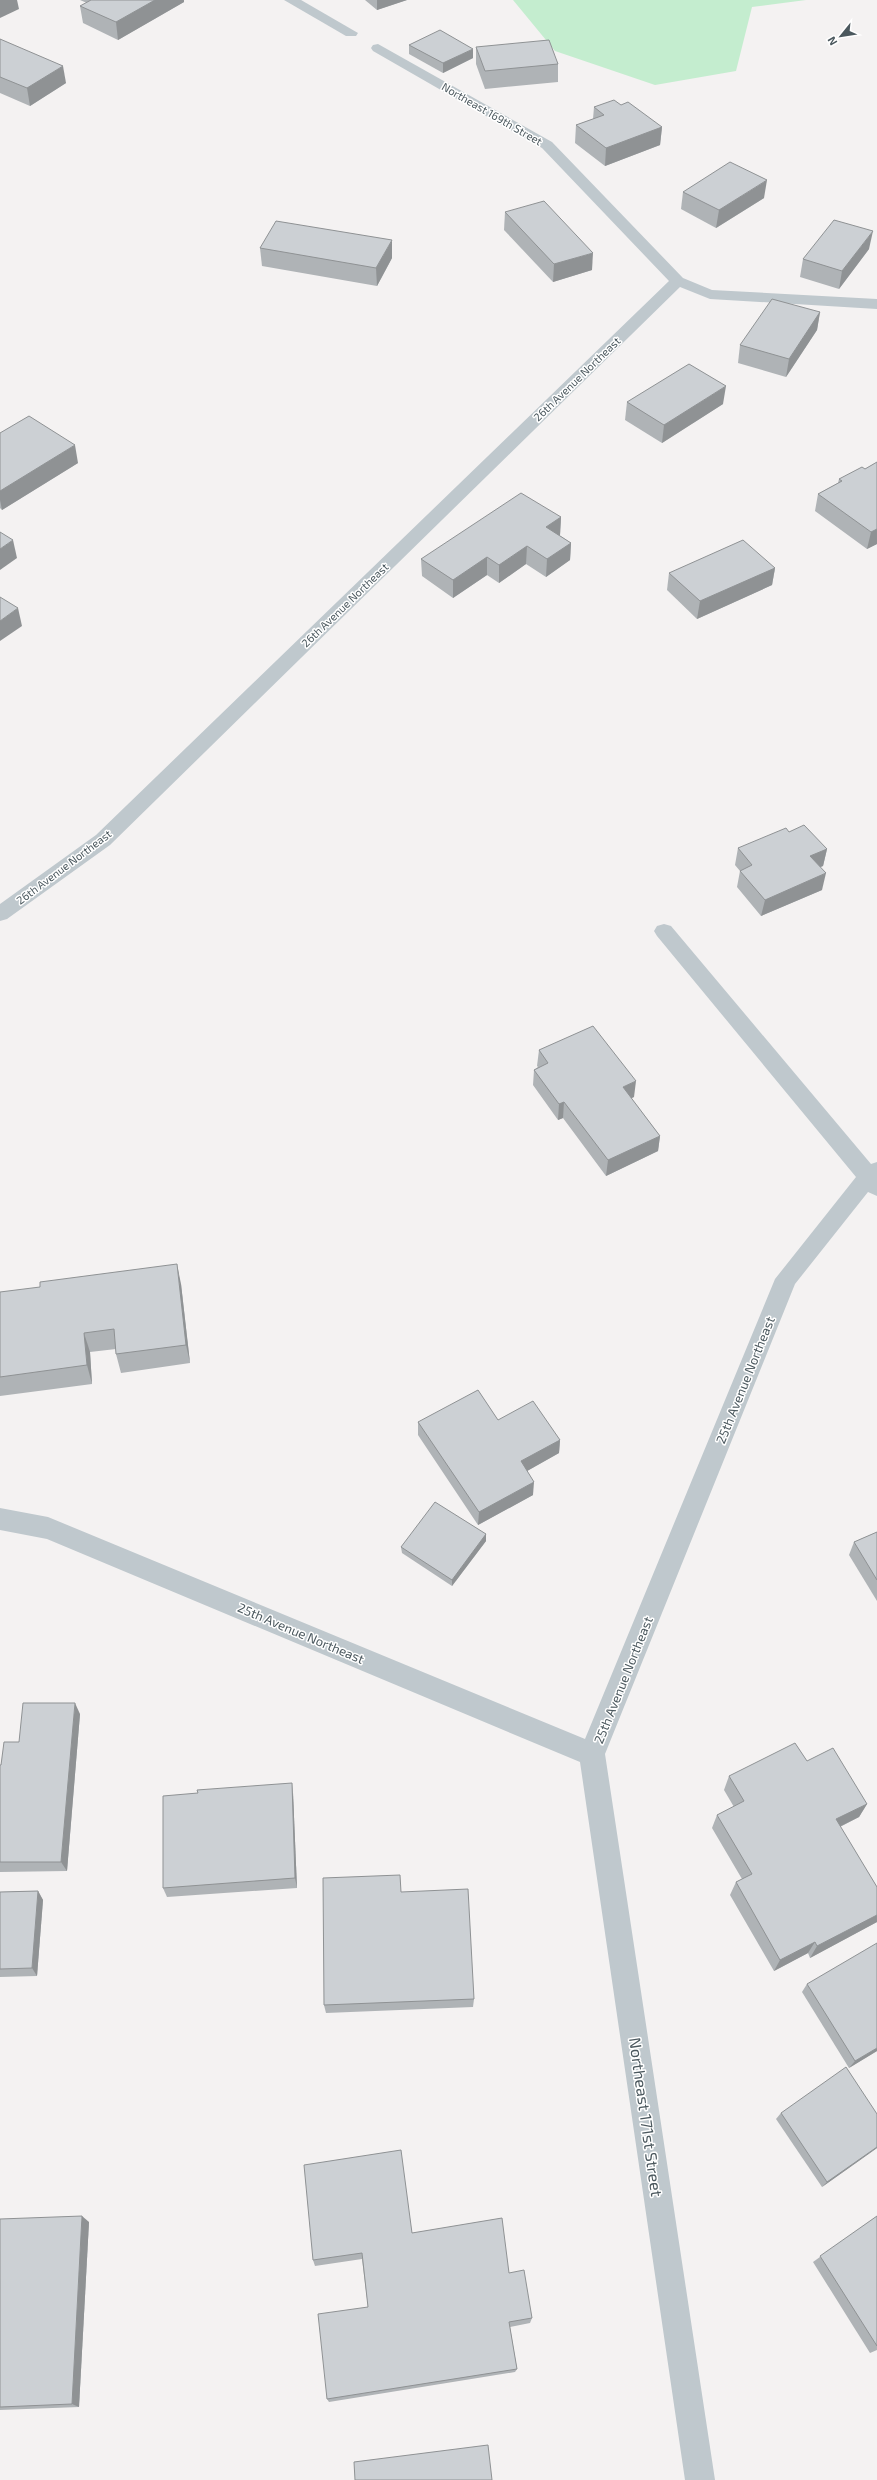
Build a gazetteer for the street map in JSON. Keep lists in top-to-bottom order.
{
  "streets": {
    "street": [
      "Northeast 169th Street",
      "26th Avenue Northeast",
      "25th Avenue Northeast",
      "Northeast 171st Street"
    ]
  },
  "crossings": [
    ["Northeast 169th Street", "26th Avenue Northeast"],
    ["25th Avenue Northeast", "Northeast 171st Street"]
  ],
  "north": "bottom left"
}
